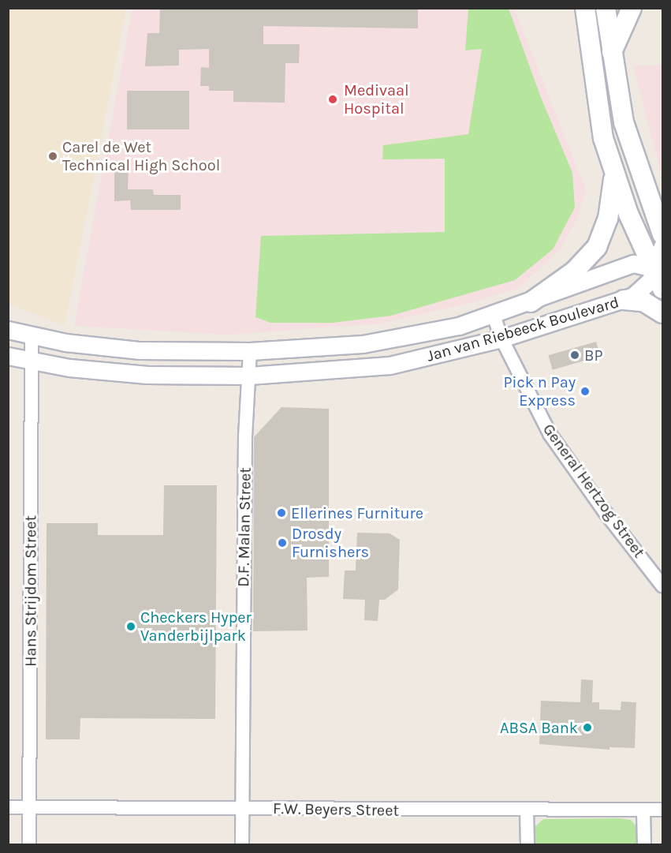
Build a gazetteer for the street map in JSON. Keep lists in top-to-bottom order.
{
  "streets": {
    "street": [
      "Jan van Riebeeck Boulevard",
      "General Hertzog Street",
      "D.F. Malan Street",
      "Hans Strijdom Street",
      "F.W. Beyers Street"
    ]
  },
  "crossings": [
    ["Jan van Riebeeck Boulevard", "General Hertzog Street"],
    ["Jan van Riebeeck Boulevard", "D.F. Malan Street"],
    ["Jan van Riebeeck Boulevard", "Hans Strijdom Street"],
    ["D.F. Malan Street", "F.W. Beyers Street"],
    ["Hans Strijdom Street", "F.W. Beyers Street"]
  ],
  "places": [
    "Medivaal Hospital",
    "Carel de Wet Technical High School",
    "BP",
    "Pick n Pay Express",
    "Ellerines Furniture",
    "Drosdy Furnishers",
    "Checkers Hyper Vanderbijlpark",
    "ABSA Bank"
  ]
}
